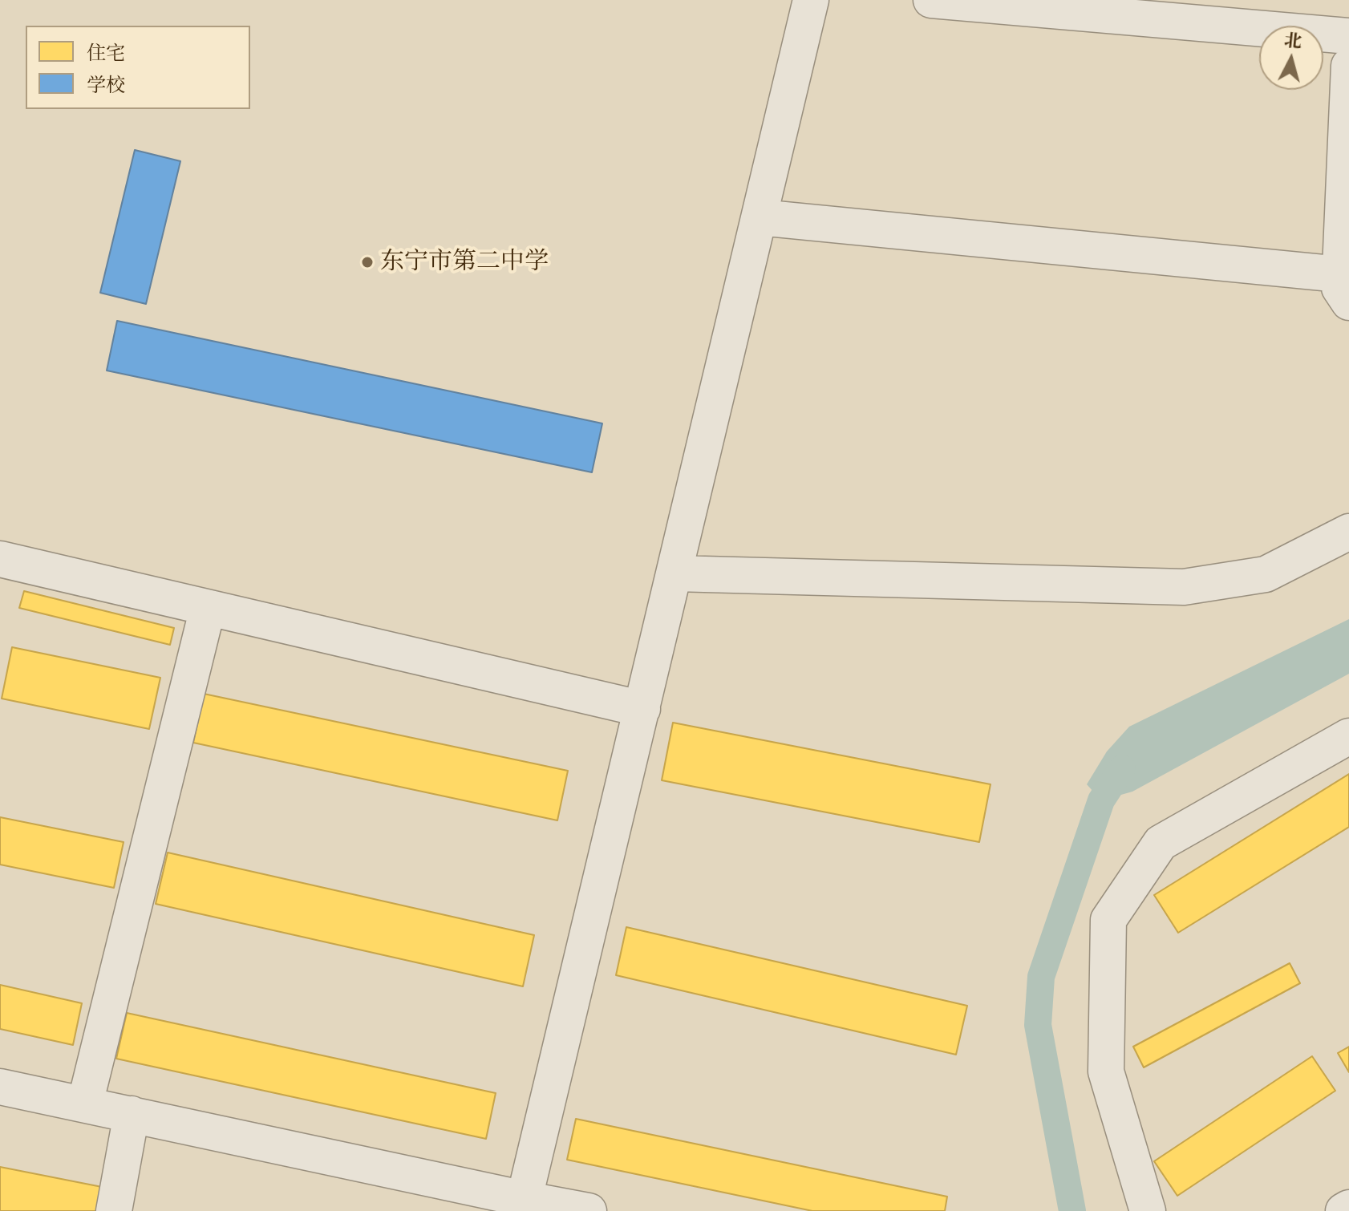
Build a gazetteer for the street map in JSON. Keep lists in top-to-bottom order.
{
  "places": ["东宁市第二中学"],
  "legend": ["住宅", "学校"],
  "north": "top"
}
